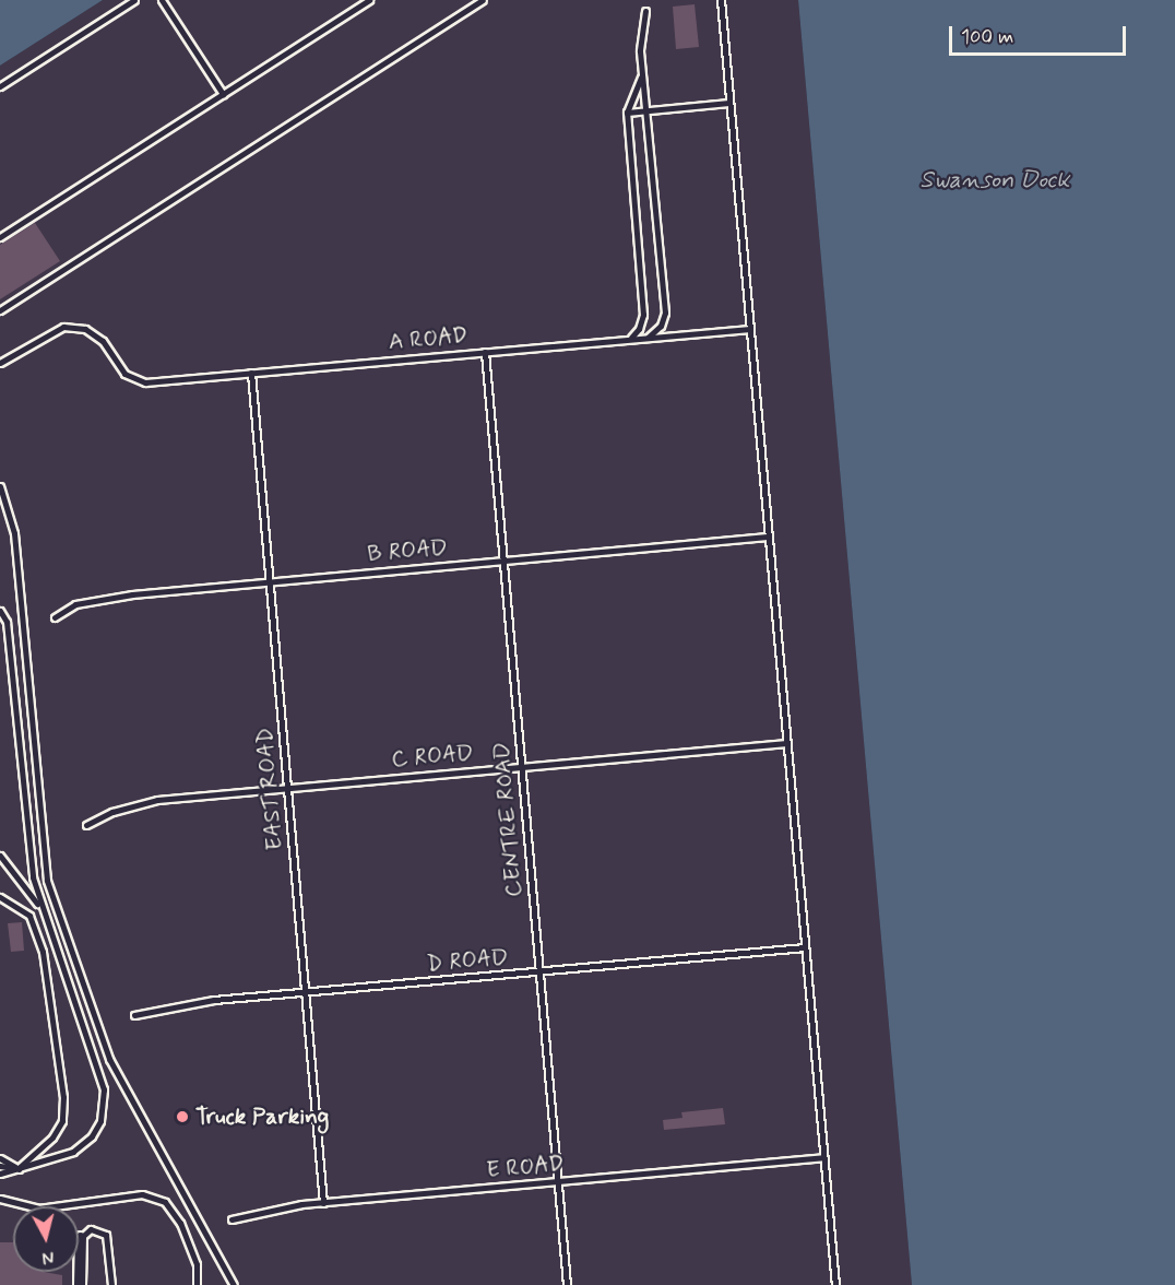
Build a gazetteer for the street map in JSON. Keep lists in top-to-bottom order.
{
  "streets": {
    "lane": [
      "A ROAD",
      "B ROAD",
      "C ROAD",
      "EAST ROAD",
      "CENTRE ROAD",
      "D ROAD",
      "E ROAD"
    ]
  },
  "crossings": [
    ["A ROAD", "EAST ROAD"],
    ["A ROAD", "CENTRE ROAD"],
    ["B ROAD", "EAST ROAD"],
    ["B ROAD", "CENTRE ROAD"],
    ["C ROAD", "EAST ROAD"],
    ["C ROAD", "CENTRE ROAD"],
    ["EAST ROAD", "D ROAD"],
    ["EAST ROAD", "E ROAD"],
    ["CENTRE ROAD", "D ROAD"],
    ["CENTRE ROAD", "E ROAD"]
  ],
  "water": ["Swanson Dock"],
  "places": ["Truck Parking"],
  "scale_bar": "100 m",
  "north": "bottom"
}
